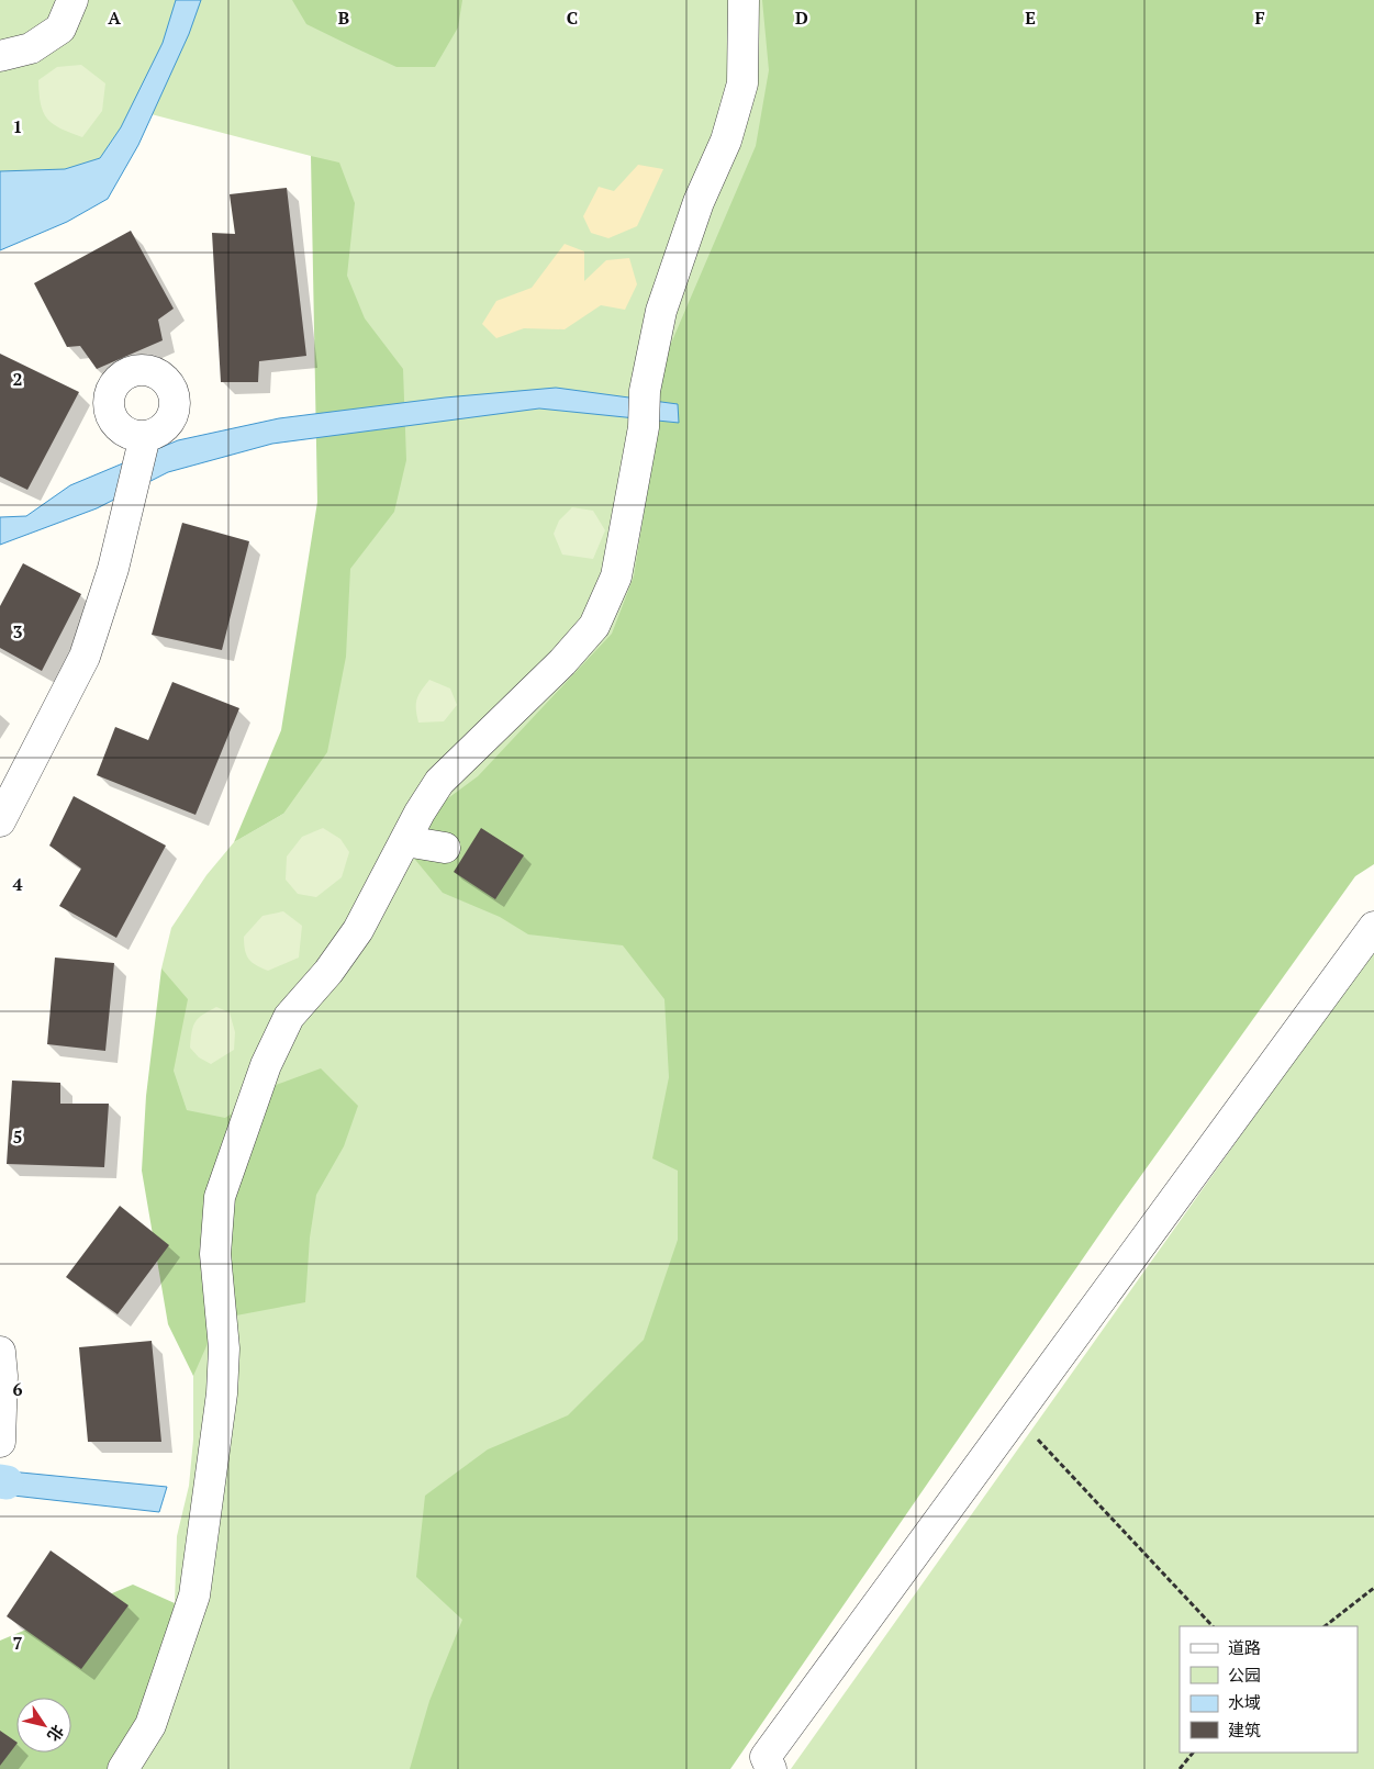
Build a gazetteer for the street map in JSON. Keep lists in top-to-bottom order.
{
  "legend": [
    "道路",
    "公园",
    "水域",
    "建筑"
  ],
  "north": "bottom right",
  "grid": {
    "columns": [
      "A",
      "B",
      "C",
      "D",
      "E",
      "F"
    ],
    "rows": [
      "1",
      "2",
      "3",
      "4",
      "5",
      "6",
      "7"
    ]
  }
}
